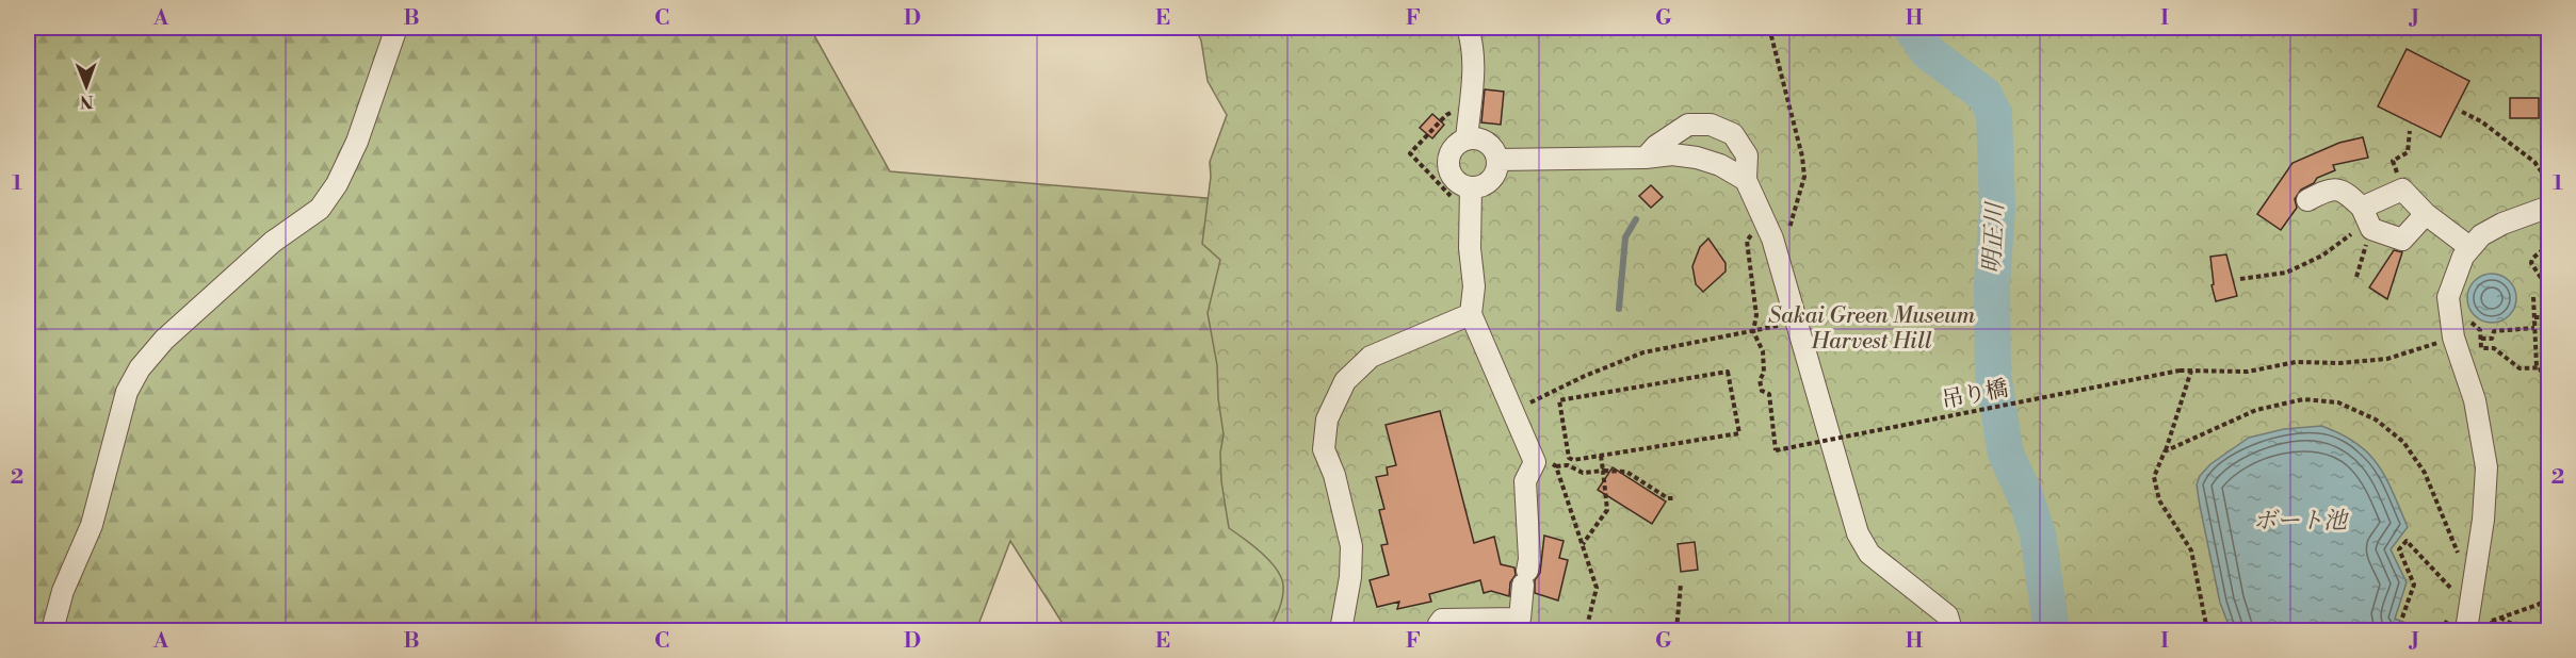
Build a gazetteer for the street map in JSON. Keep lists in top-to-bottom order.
{
  "streets": {
    "path": ["吊り橋"]
  },
  "water": ["明正川", "ボート池"],
  "parks": ["Sakai Green Museum Harvest Hill"],
  "north": "bottom",
  "grid": {
    "columns": [
      "A",
      "B",
      "C",
      "D",
      "E",
      "F",
      "G",
      "H",
      "I",
      "J"
    ],
    "rows": ["1", "2"]
  }
}
